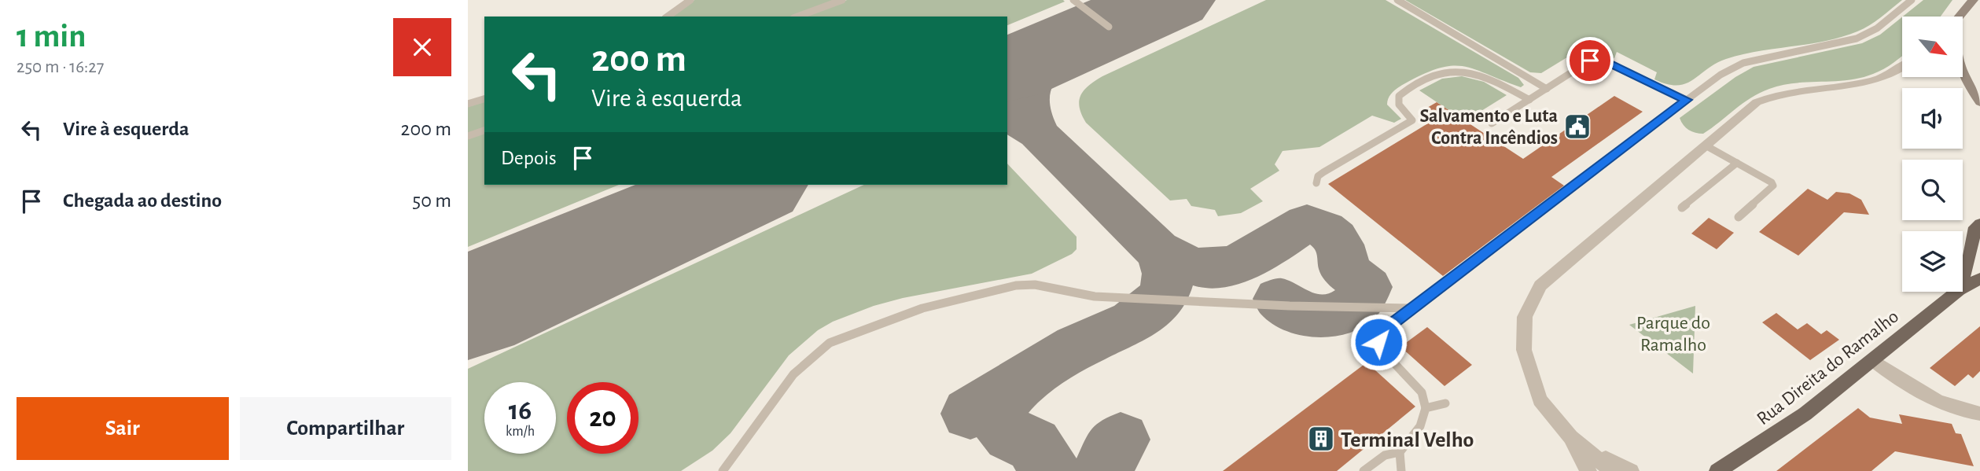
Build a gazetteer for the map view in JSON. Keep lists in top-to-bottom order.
{
  "streets": {
    "main road": ["Rua Direita do Ramalho"]
  },
  "parks": ["Parque do Ramalho"],
  "places": {
    "public building": ["Salvamento e Luta Contra Incêndios"],
    "building": ["Terminal Velho"]
  },
  "north": "bottom right",
  "page": {
    "heading": ["1 min", "250 m · 16:27"],
    "turn": ["200 m", "Vire à esquerda"],
    "list": [
      {
        "name": "Vire à esquerda",
        "value": "200 m"
      },
      {
        "name": "Chegada ao destino",
        "value": "50 m"
      }
    ],
    "then": "Depois",
    "speed": "16 km/h",
    "limit": "20",
    "buttons": ["Sair", "Compartilhar"]
  }
}
